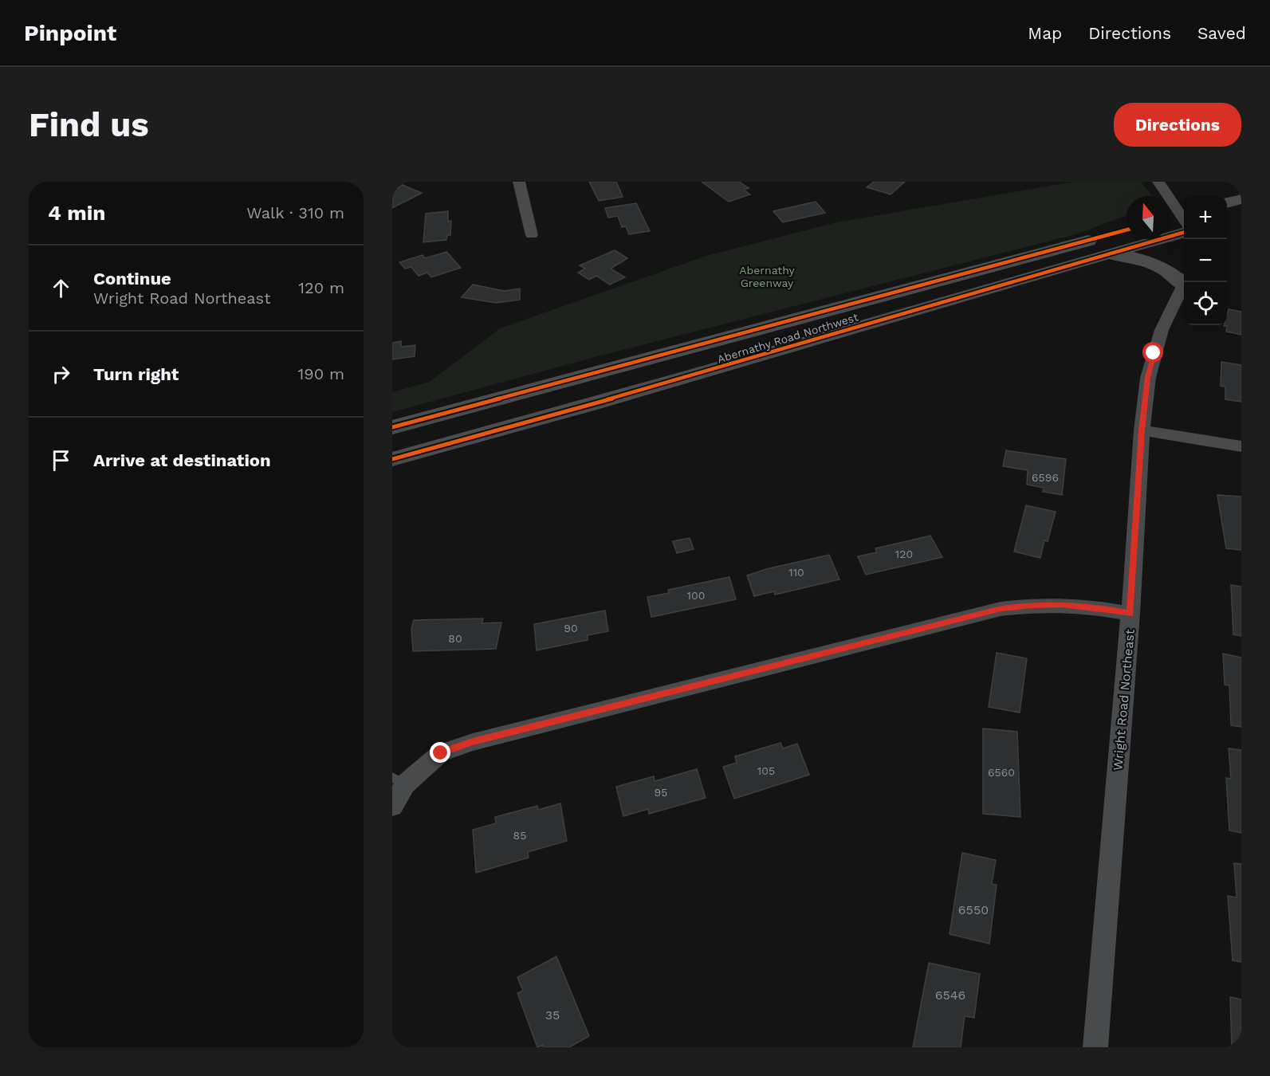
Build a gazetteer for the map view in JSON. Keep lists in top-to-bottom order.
{
  "streets": {
    "main road": ["Abernathy Road Northwest"],
    "street": ["Wright Road Northeast"]
  },
  "parks": ["Abernathy Greenway"],
  "house_numbers": [
    "6596",
    "120",
    "110",
    "100",
    "90",
    "80",
    "105",
    "6560",
    "95",
    "85",
    "6550",
    "6546",
    "35"
  ],
  "north": "top",
  "page": {
    "header": "Pinpoint",
    "nav": ["Map", "Directions", "Saved"],
    "buttons": "Directions",
    "title": "Find us",
    "heading": ["4 min", "Walk · 310 m"],
    "map_buttons": ["+", "−"],
    "list": [
      ["Continue", "Wright Road Northeast", "120 m"],
      ["Turn right", "190 m"],
      "Arrive at destination"
    ]
  }
}
